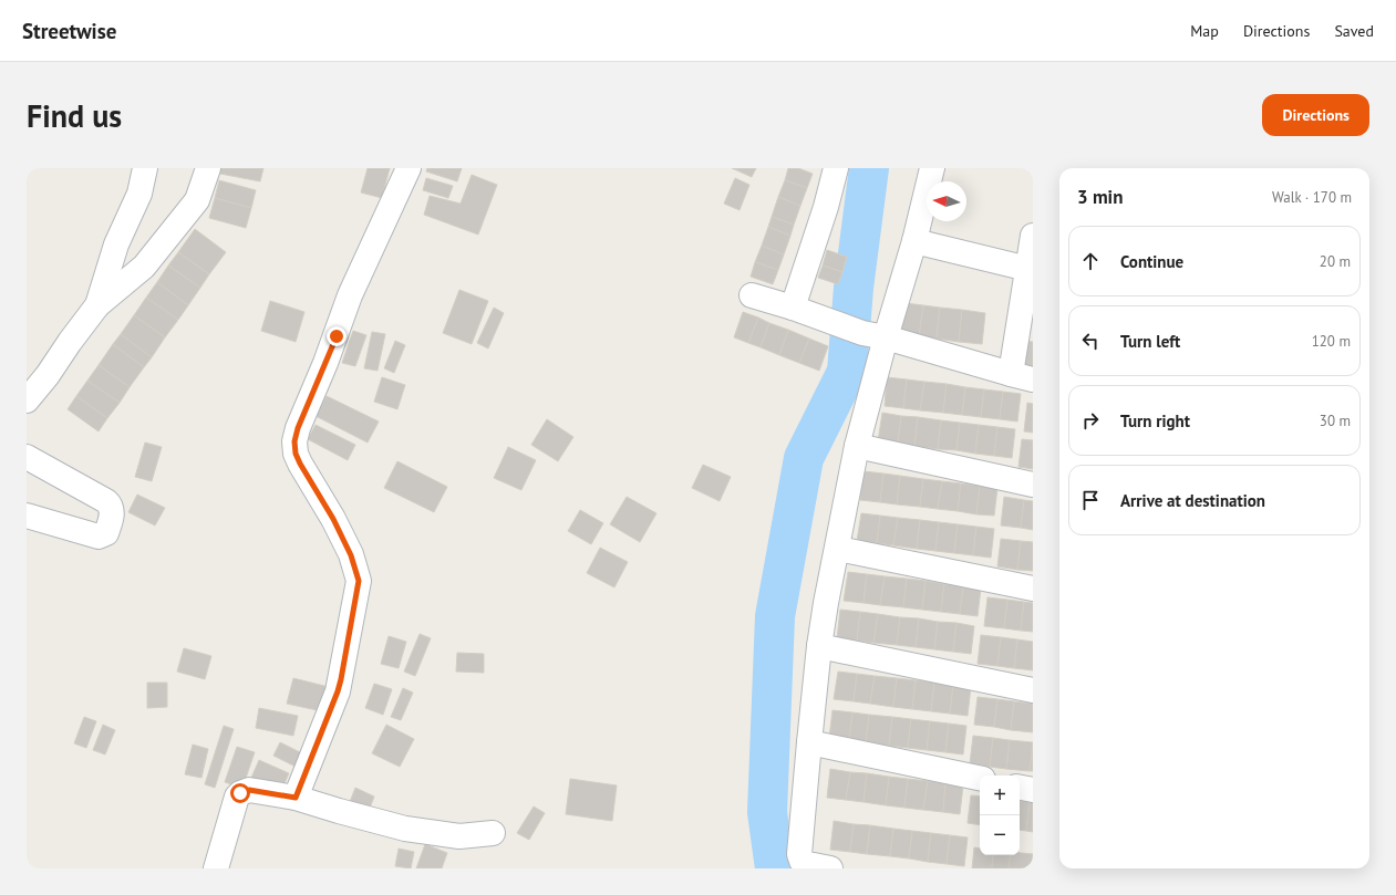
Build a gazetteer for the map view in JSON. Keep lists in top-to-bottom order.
{
  "north": "left",
  "page": {
    "header": "Streetwise",
    "nav": ["Map", "Directions", "Saved"],
    "buttons": "Directions",
    "title": "Find us",
    "heading": ["3 min", "Walk · 170 m"],
    "list": [
      ["Continue", "20 m"],
      ["Turn left", "120 m"],
      ["Turn right", "30 m"],
      "Arrive at destination"
    ],
    "map_buttons": ["+", "−"]
  }
}
